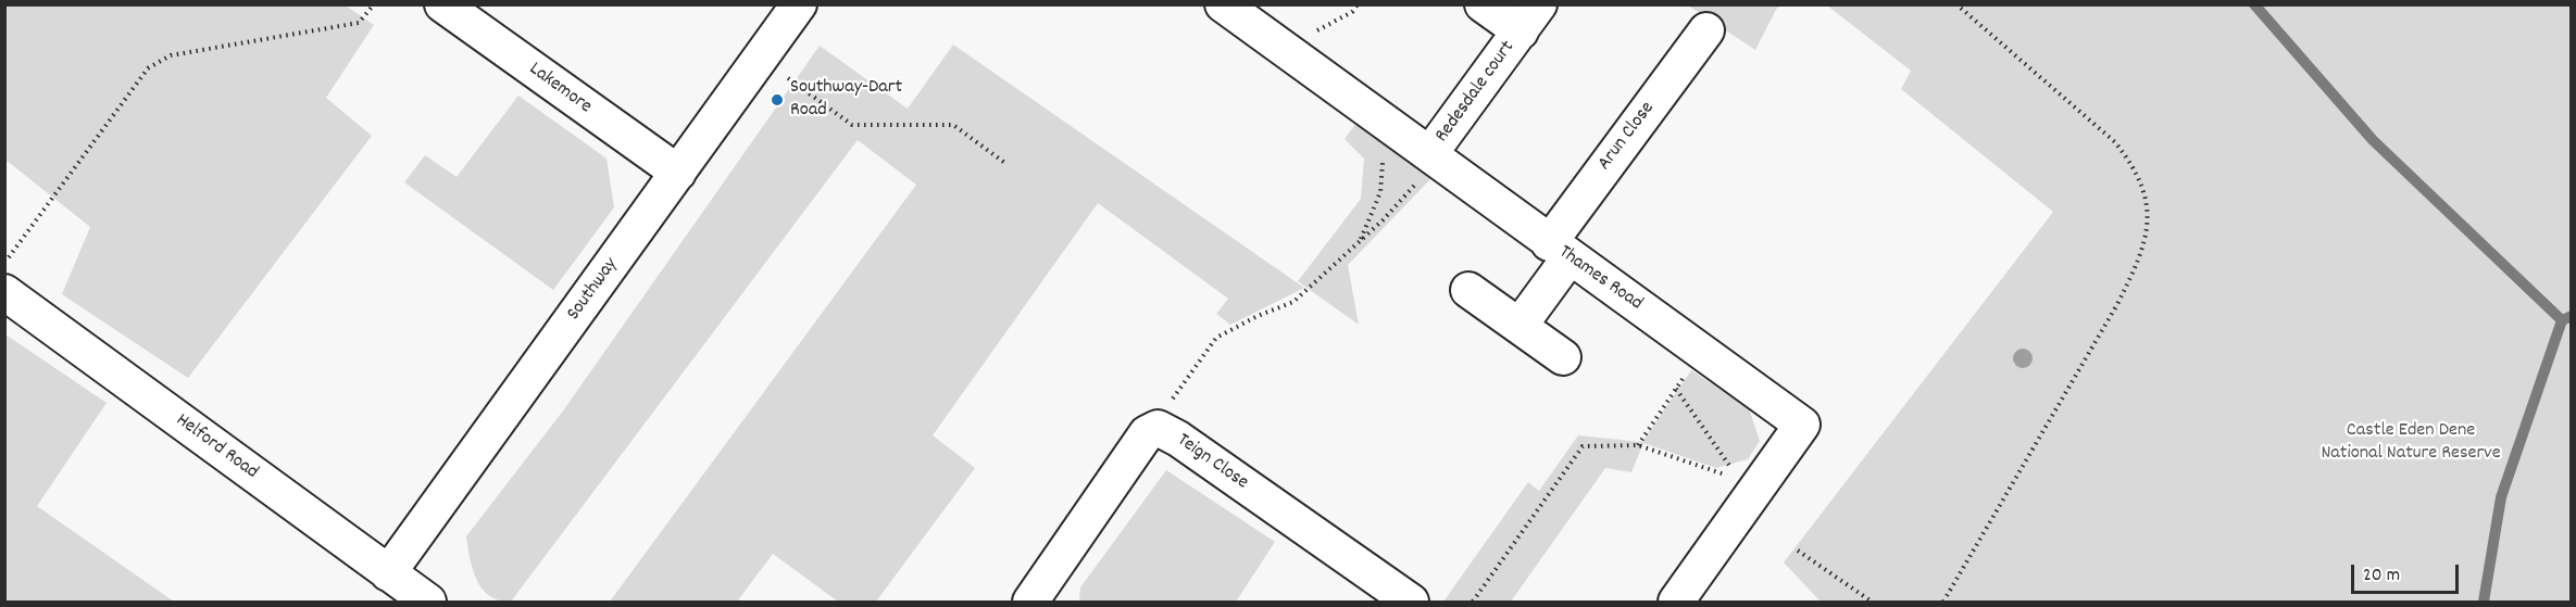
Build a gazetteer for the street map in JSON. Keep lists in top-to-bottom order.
{
  "streets": {
    "street": [
      "Lakemore",
      "Redesdale court",
      "Arun Close",
      "Thames Road",
      "Southway",
      "Helford Road",
      "Teign Close"
    ]
  },
  "crossings": [
    ["Lakemore", "Southway"],
    ["Redesdale court", "Thames Road"],
    ["Arun Close", "Thames Road"],
    ["Southway", "Helford Road"]
  ],
  "parks": ["Castle Eden Dene National Nature Reserve"],
  "places": ["Southway-Dart Road"],
  "scale_bar": "20 m"
}
